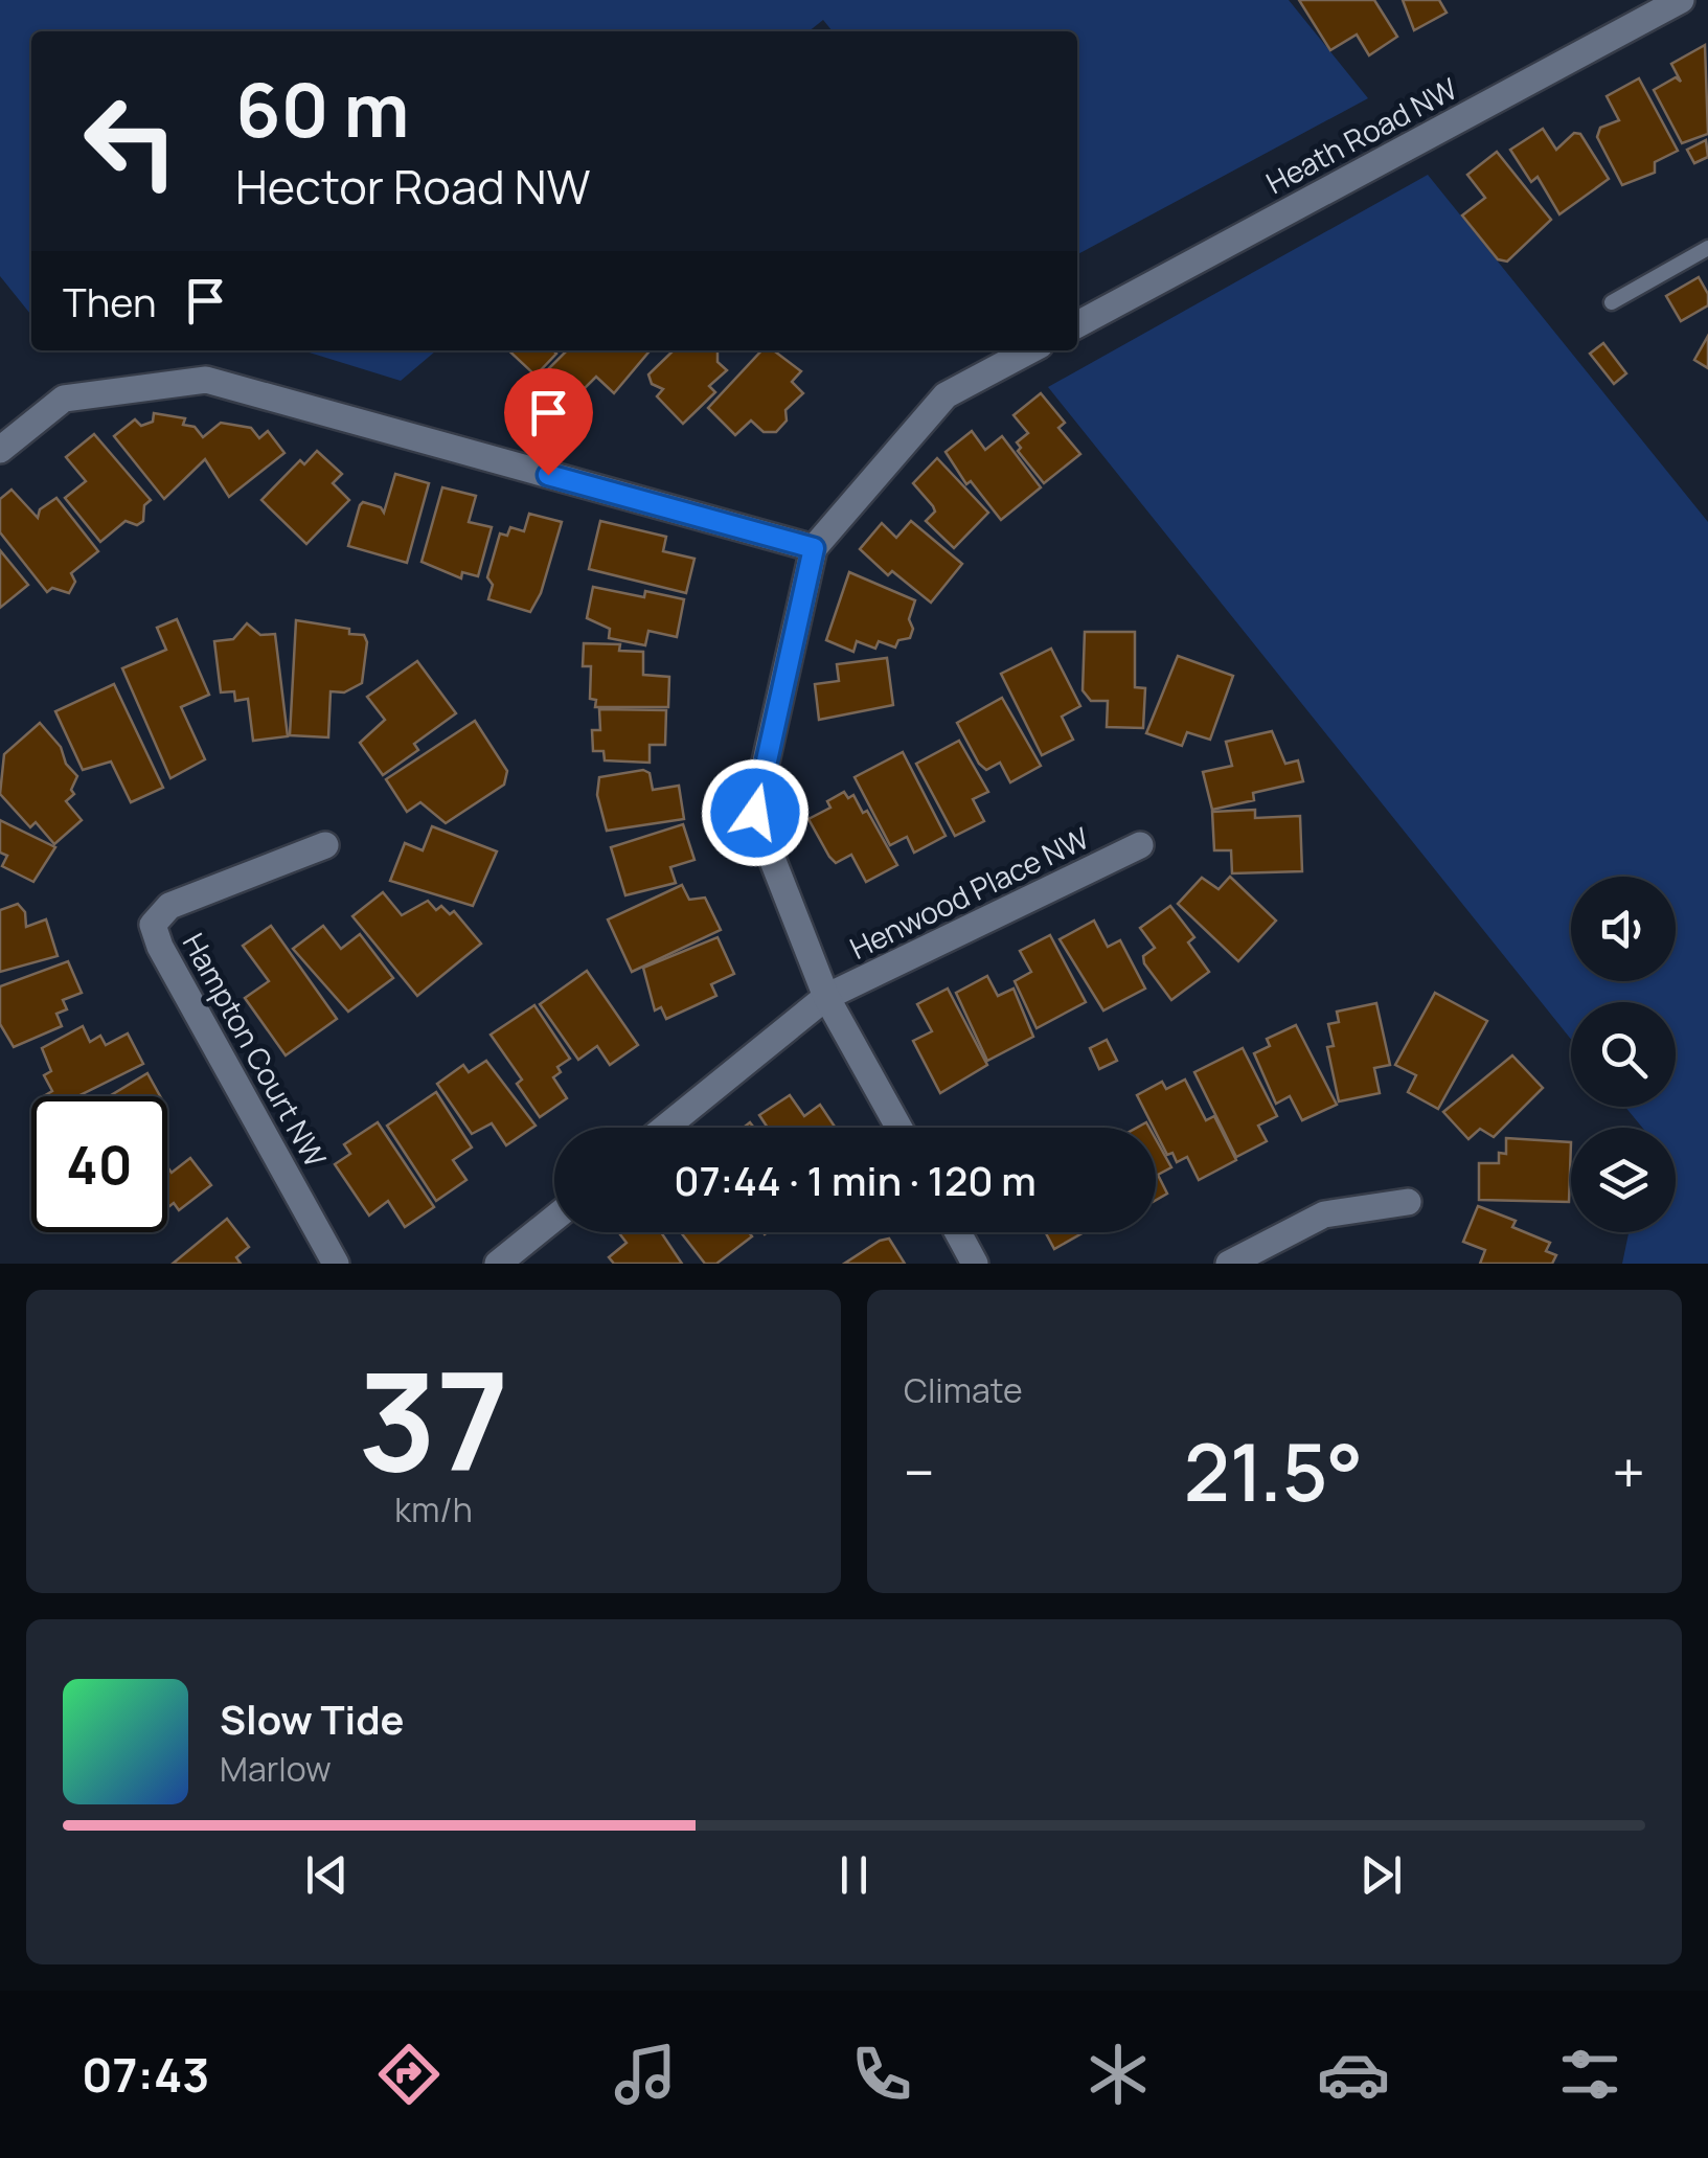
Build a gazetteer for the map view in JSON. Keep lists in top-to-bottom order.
{
  "streets": {
    "street": ["Heath Road NW", "Henwood Place NW", "Hampton Court NW"]
  },
  "page": {
    "turn": ["60 m", "Hector Road NW"],
    "then": "Then",
    "limit": "40",
    "trip": "07:44 · 1 min · 120 m",
    "tile": [
      ["37", "km/h"],
      "Climate"
    ],
    "heat": ["−", "21.5°", "+"],
    "song": ["Slow Tide", "Marlow"],
    "tabs": "07:43"
  }
}
